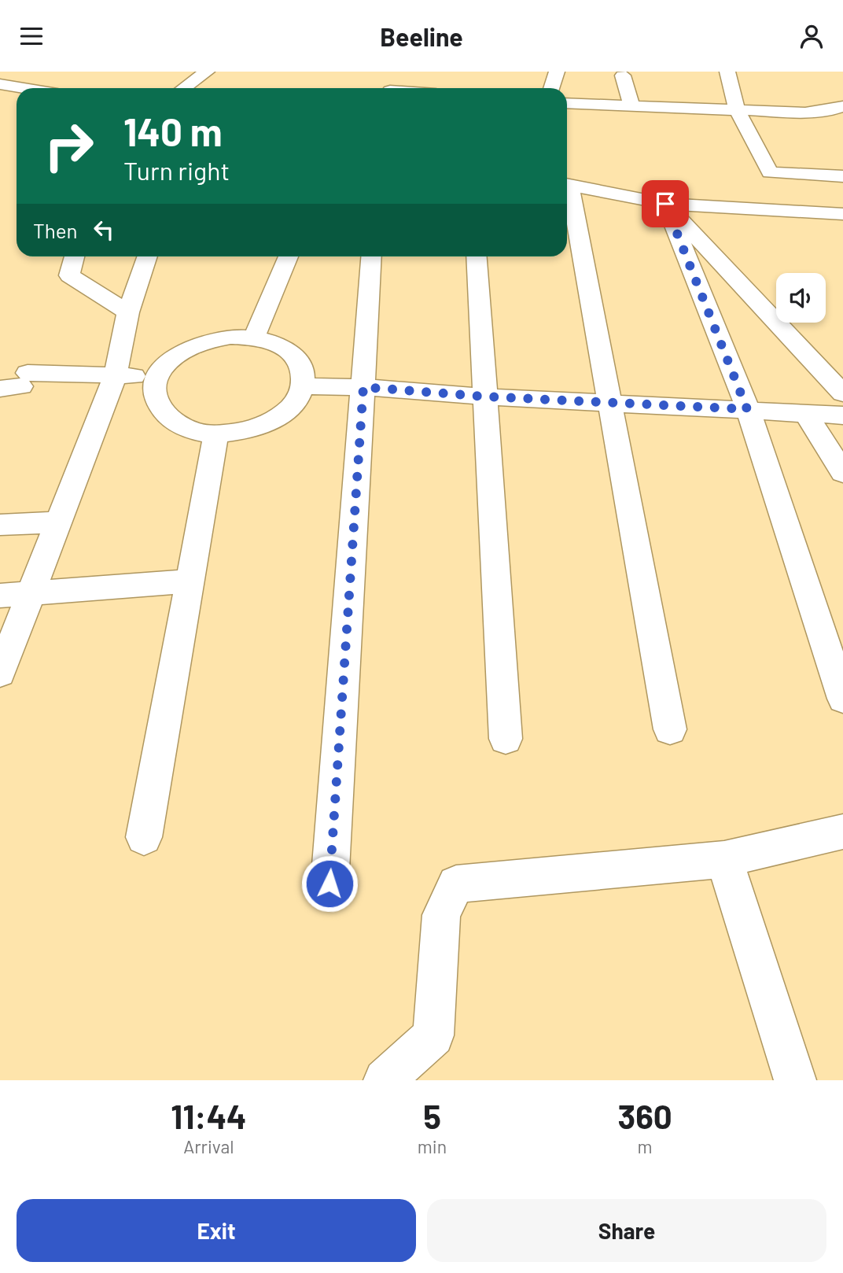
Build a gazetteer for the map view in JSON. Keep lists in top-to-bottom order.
{
  "page": {
    "header": "Beeline",
    "turn": ["140 m", "Turn right"],
    "then": "Then",
    "eta": [
      "11:44",
      "Arrival",
      "5",
      "min",
      "360",
      "m"
    ],
    "buttons": ["Exit", "Share"]
  }
}
